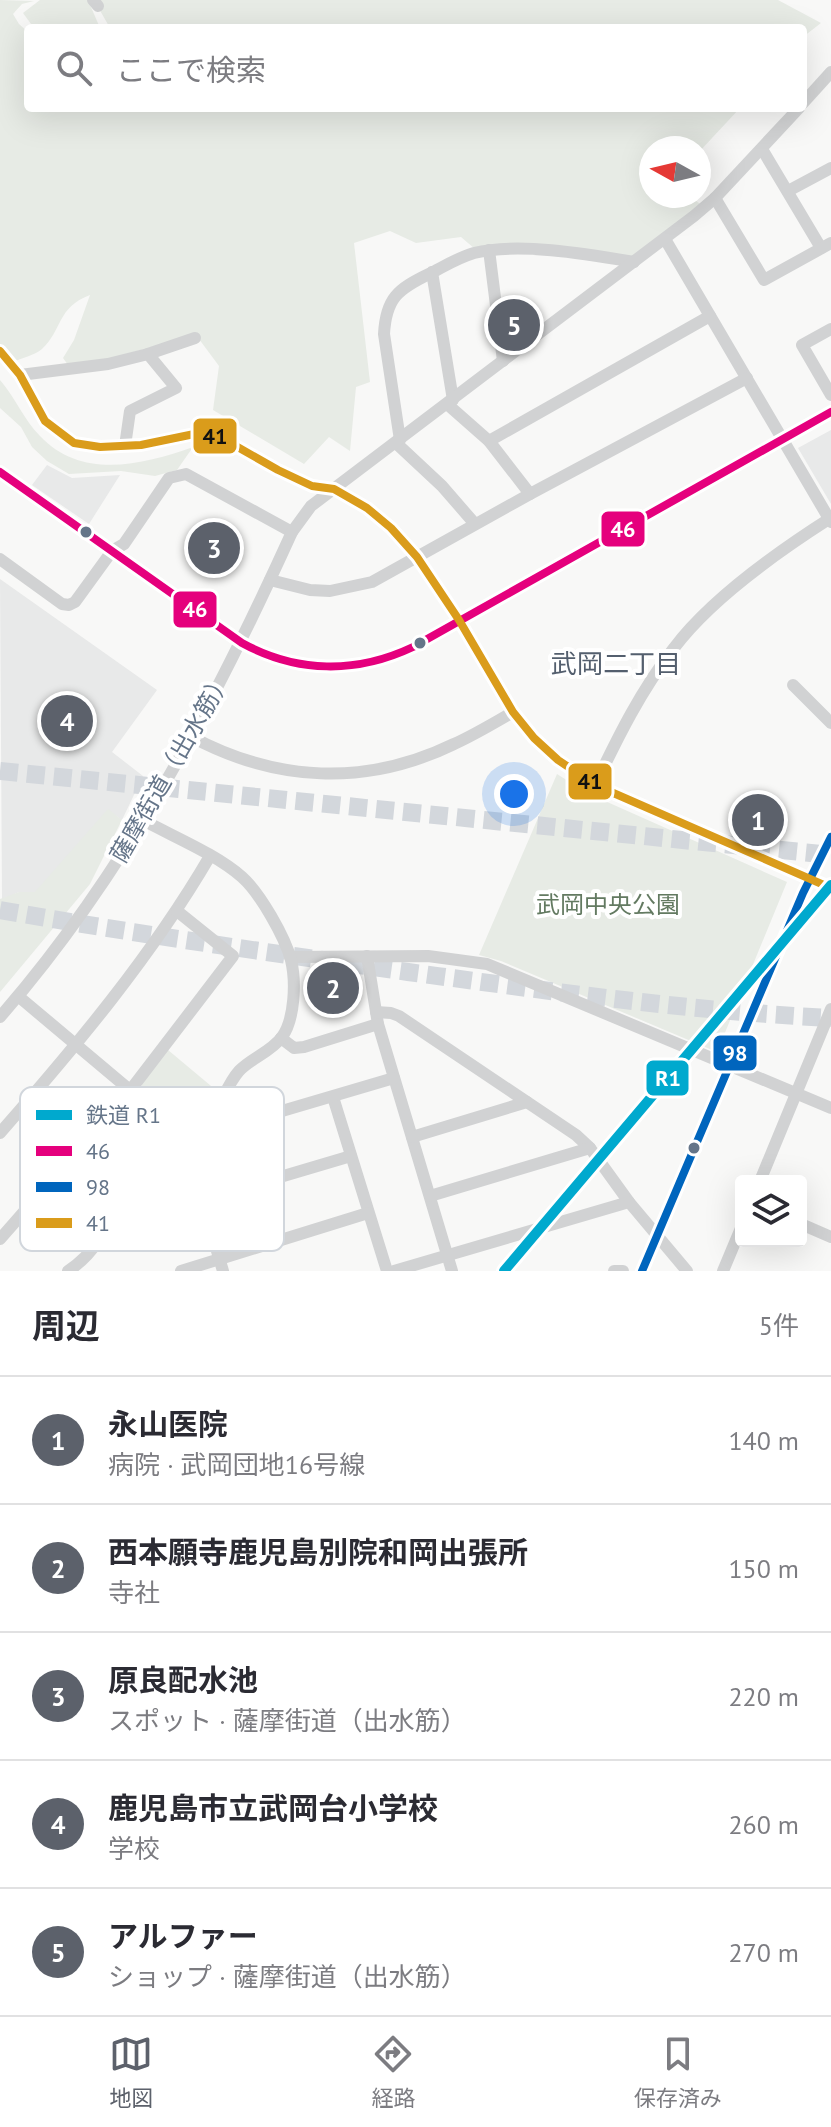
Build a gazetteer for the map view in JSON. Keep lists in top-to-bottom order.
{
  "streets": {
    "street": ["薩摩街道（出水筋）"]
  },
  "districts": ["武岡二丁目"],
  "parks": ["武岡中央公園"],
  "lines": [
    "transit line 41",
    "transit line 46",
    "transit line 98",
    "rail line R1"
  ],
  "legend": [
    "鉄道 R1",
    "46",
    "98",
    "41"
  ],
  "north": "left",
  "page": {
    "search": "ここで検索",
    "pins": [
      "5",
      "3",
      "4",
      "1",
      "2"
    ],
    "heading": ["周辺", "5件"],
    "list": [
      {
        "mark": "1",
        "name": "永山医院",
        "note": "病院 · 武岡団地16号線",
        "value": "140 m"
      },
      {
        "mark": "2",
        "name": "西本願寺鹿児島別院和岡出張所",
        "note": "寺社",
        "value": "150 m"
      },
      {
        "mark": "3",
        "name": "原良配水池",
        "note": "スポット · 薩摩街道（出水筋）",
        "value": "220 m"
      },
      {
        "mark": "4",
        "name": "鹿児島市立武岡台小学校",
        "note": "学校",
        "value": "260 m"
      },
      {
        "mark": "5",
        "name": "アルファー",
        "note": "ショップ · 薩摩街道（出水筋）",
        "value": "270 m"
      }
    ],
    "nav": ["地図", "経路", "保存済み"]
  }
}
